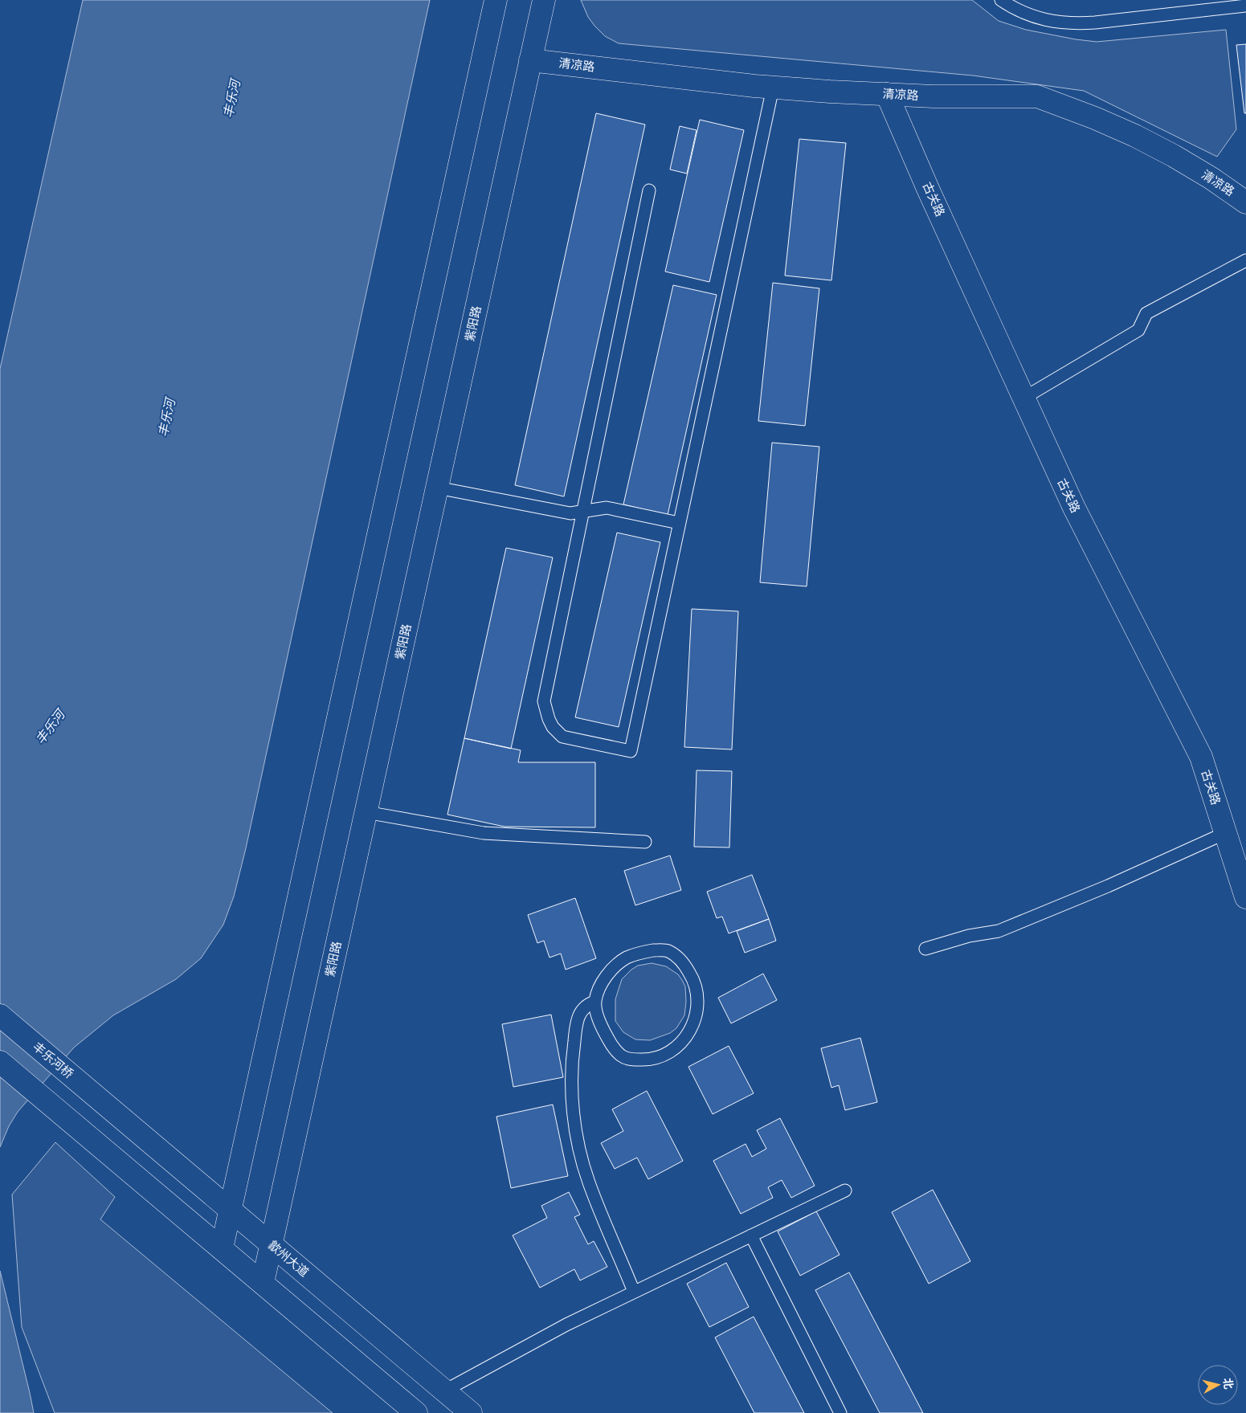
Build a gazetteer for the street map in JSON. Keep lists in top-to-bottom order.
{
  "streets": {
    "main road": [
      "清凉路",
      "古关路",
      "紫阳路",
      "丰乐河桥",
      "歙州大道"
    ]
  },
  "crossings": [
    ["清凉路", "古关路"],
    ["清凉路", "紫阳路"],
    ["紫阳路", "歙州大道"],
    ["丰乐河桥", "歙州大道"]
  ],
  "water": ["丰乐河"],
  "north": "right"
}
